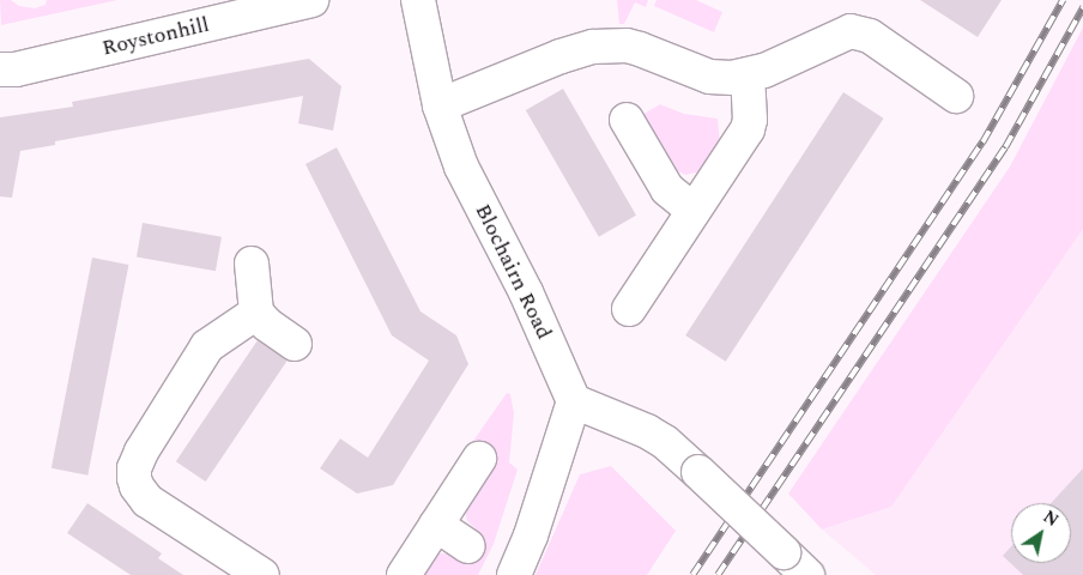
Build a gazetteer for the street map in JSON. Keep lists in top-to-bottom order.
{
  "streets": {
    "street": ["Roystonhill", "Blochairn Road"]
  },
  "north": "top right"
}
